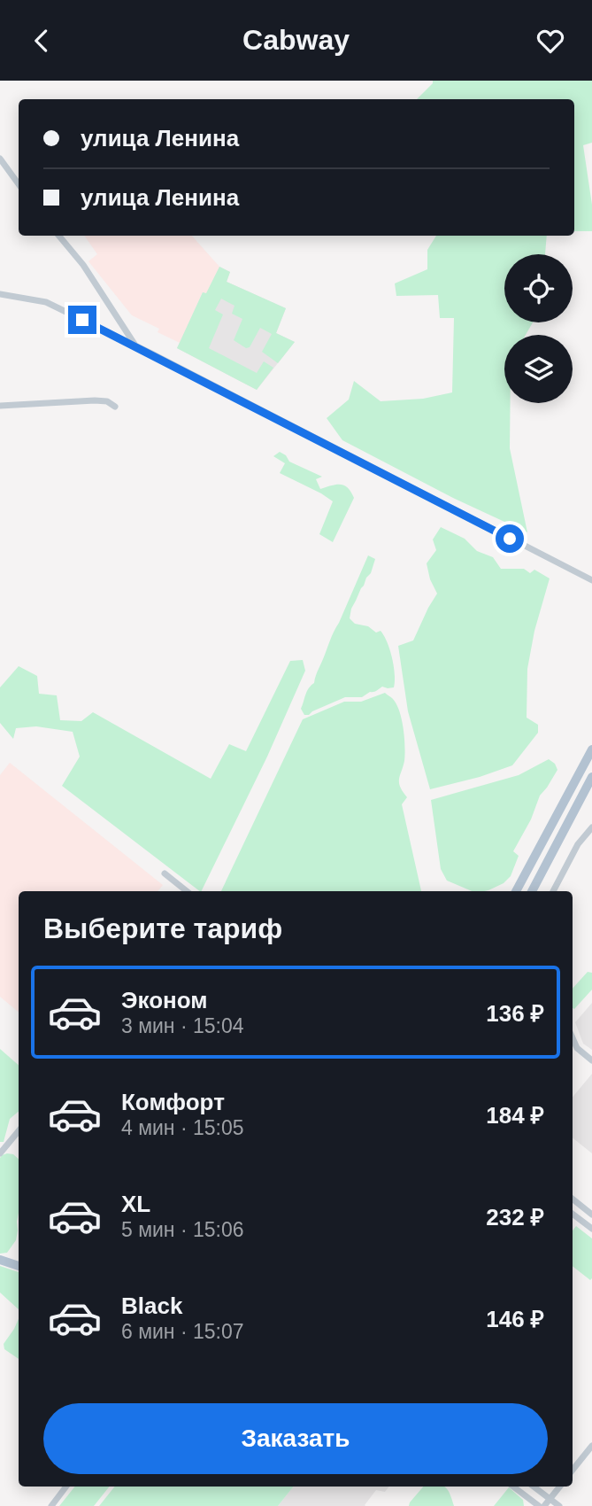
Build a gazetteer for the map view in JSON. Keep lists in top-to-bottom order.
{
  "page": {
    "header": "Cabway",
    "banner": ["улица Ленина", "улица Ленина"],
    "heading": "Выберите тариф",
    "list": [
      {
        "name": "Эконом",
        "note": "3 мин · 15:04",
        "value": "136 ₽"
      },
      {
        "name": "Комфорт",
        "note": "4 мин · 15:05",
        "value": "184 ₽"
      },
      {
        "name": "XL",
        "note": "5 мин · 15:06",
        "value": "232 ₽"
      },
      {
        "name": "Black",
        "note": "6 мин · 15:07",
        "value": "146 ₽"
      }
    ],
    "buttons": "Заказать"
  }
}
